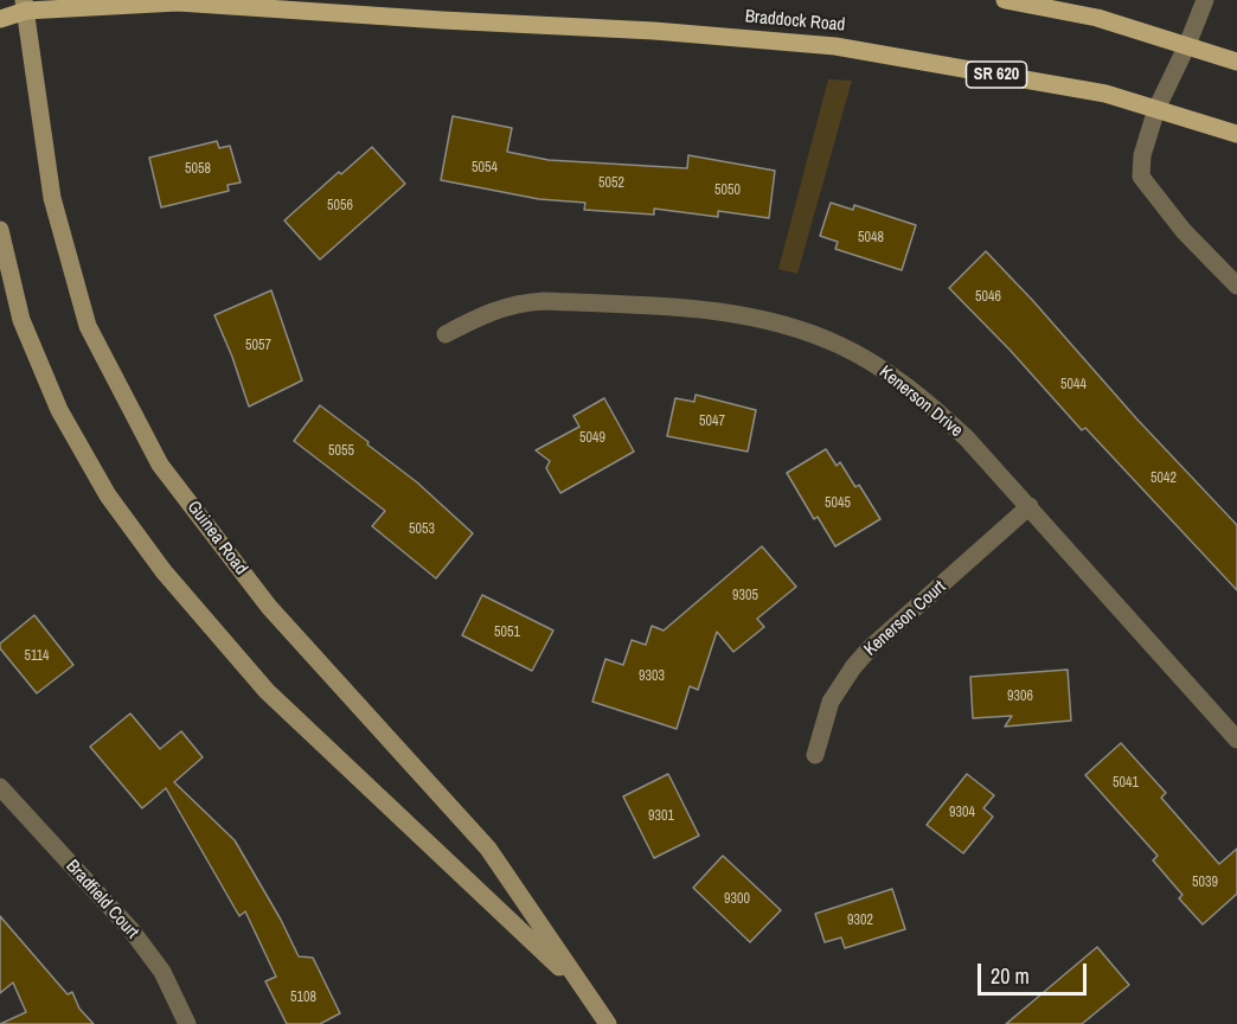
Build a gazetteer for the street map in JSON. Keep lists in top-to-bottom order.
{
  "streets": {
    "main road": ["Braddock Road", "SR 620", "Guinea Road"],
    "street": ["Kenerson Drive", "Kenerson Court", "Bradfield Court"]
  },
  "crossings": [
    ["Braddock Road", "Guinea Road"],
    ["Kenerson Drive", "Kenerson Court"]
  ],
  "house_numbers": [
    "5054",
    "5058",
    "5052",
    "5050",
    "5056",
    "5048",
    "5046",
    "5057",
    "5044",
    "5047",
    "5049",
    "5055",
    "5042",
    "5045",
    "5053",
    "9305",
    "5051",
    "5114",
    "9303",
    "9306",
    "5041",
    "9304",
    "9301",
    "5039",
    "9300",
    "9302",
    "5108"
  ],
  "scale_bar": "20 m"
}
